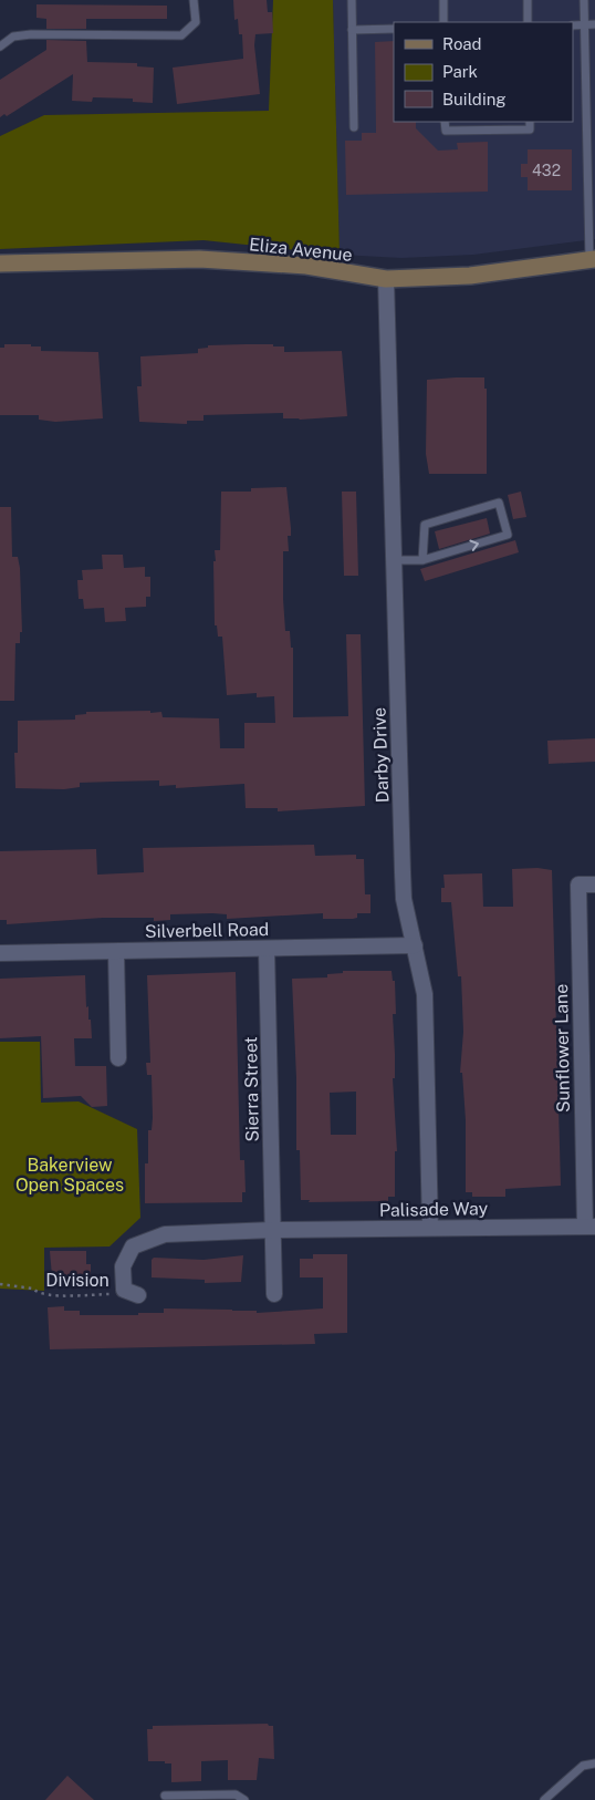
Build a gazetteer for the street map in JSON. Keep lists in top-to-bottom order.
{
  "streets": {
    "street": [
      "Eliza Avenue",
      "Darby Drive",
      "Silverbell Road",
      "Sunflower Lane",
      "Sierra Street",
      "Palisade Way"
    ],
    "path": ["Division"]
  },
  "crossings": [
    ["Eliza Avenue", "Darby Drive"],
    ["Darby Drive", "Silverbell Road"],
    ["Darby Drive", "Palisade Way"],
    ["Silverbell Road", "Sierra Street"],
    ["Sunflower Lane", "Palisade Way"],
    ["Sierra Street", "Palisade Way"],
    ["Palisade Way", "Division"]
  ],
  "parks": ["Bakerview Open Spaces"],
  "house_numbers": ["432"],
  "legend": ["Road", "Park", "Building"]
}
